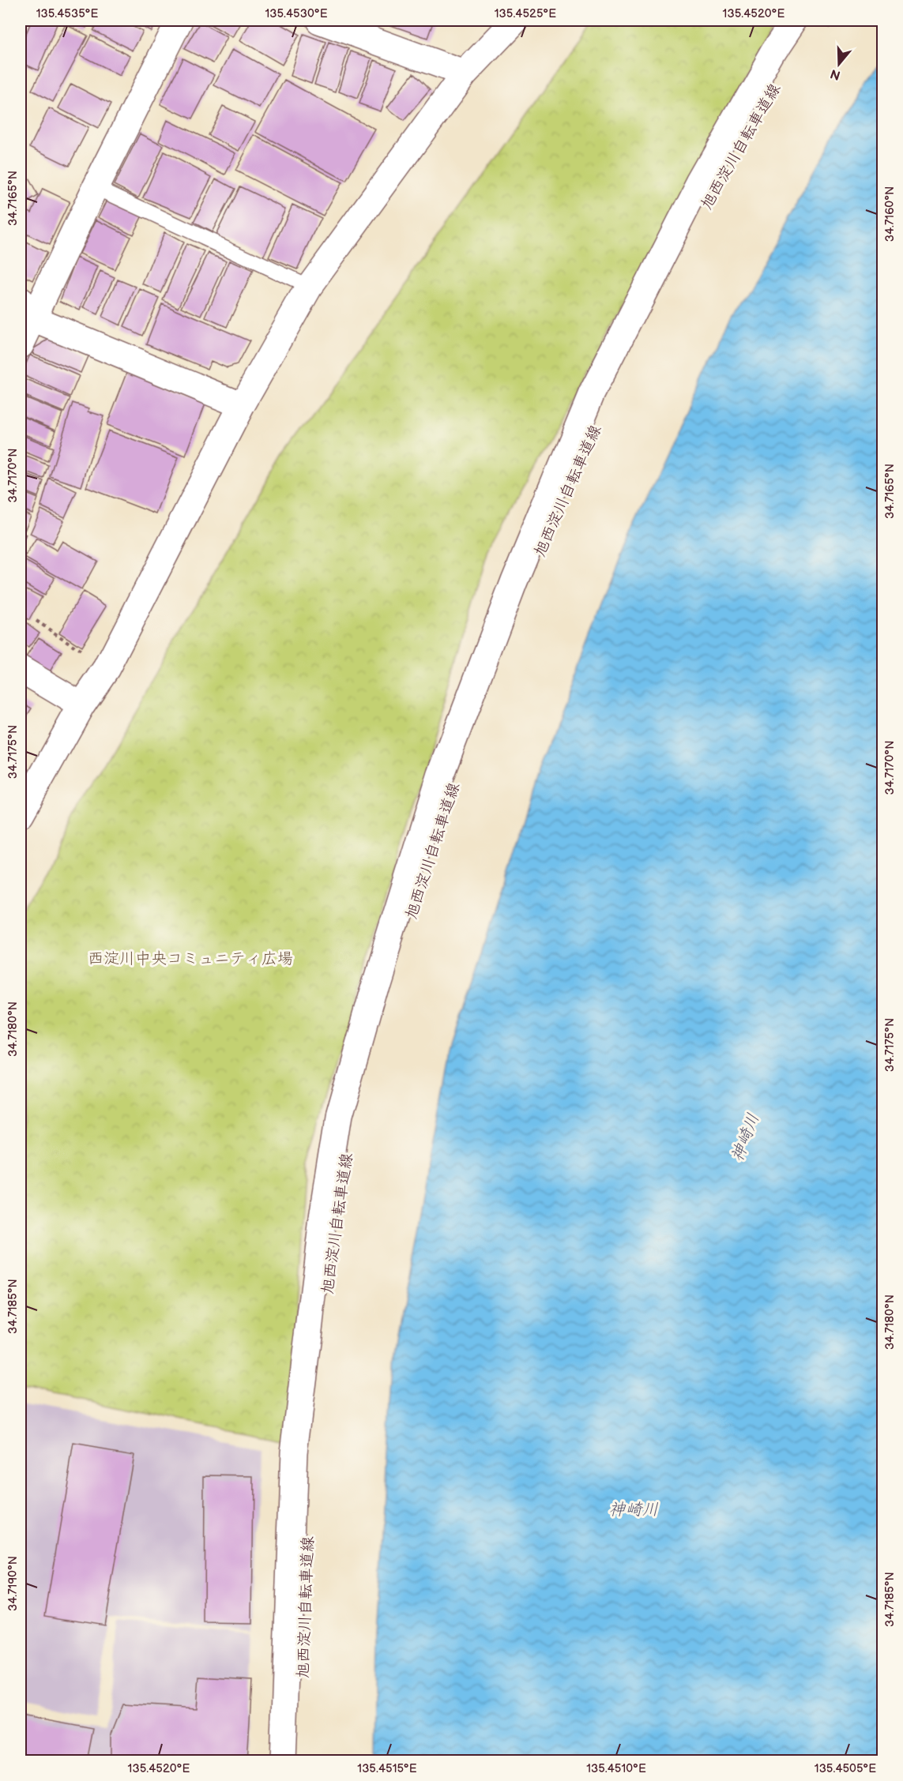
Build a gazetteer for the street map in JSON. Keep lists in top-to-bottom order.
{
  "water": ["神崎川"],
  "parks": ["西淀川中央コミュニティ広場"],
  "north": "bottom",
  "coordinates": [
    "135.4535°E",
    "135.4530°E",
    "135.4525°E",
    "135.4520°E",
    "34.7165°N",
    "34.7160°N",
    "34.7170°N",
    "34.7175°N",
    "34.7180°N",
    "34.7185°N",
    "34.7190°N",
    "135.4515°E",
    "135.4510°E",
    "135.4505°E"
  ]
}
